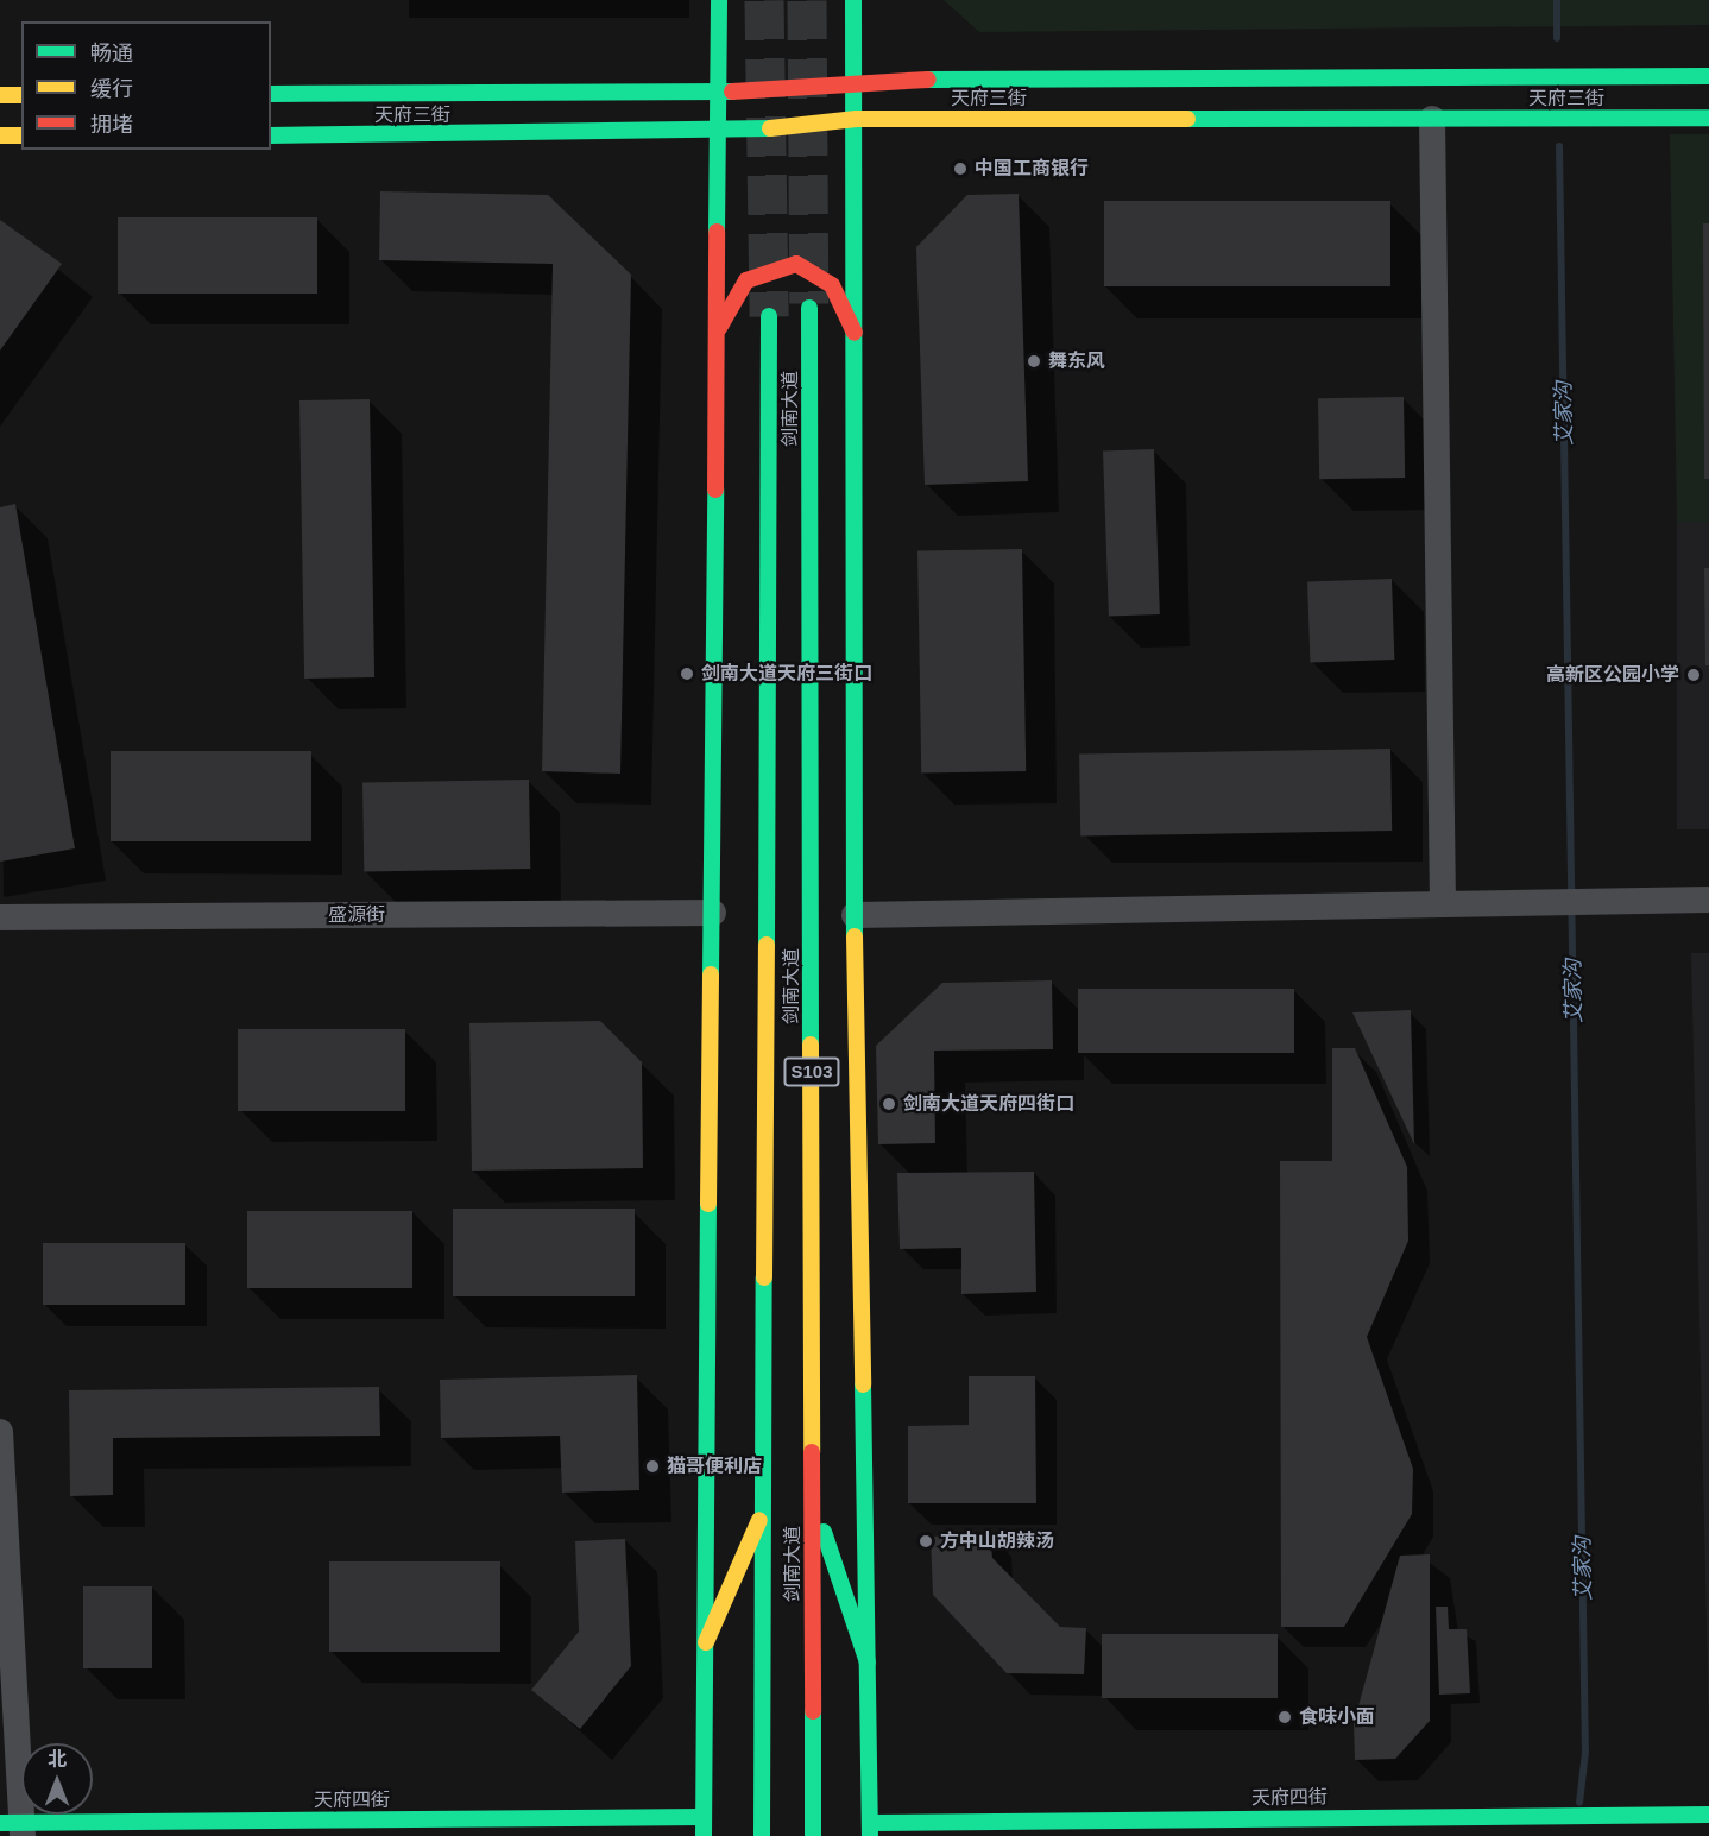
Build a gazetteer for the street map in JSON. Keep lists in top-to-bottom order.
{
  "streets": {
    "main road": [
      "天府三街",
      "剑南大道",
      "S103",
      "天府四街"
    ],
    "street": ["盛源街"]
  },
  "water": ["艾家沟"],
  "places": [
    "中国工商银行",
    "舞东风",
    "剑南大道天府三街口",
    "高新区公园小学",
    "剑南大道天府四街口",
    "猫哥便利店",
    "方中山胡辣汤",
    "食味小面"
  ],
  "legend": ["畅通", "缓行", "拥堵"],
  "north": "top"
}
